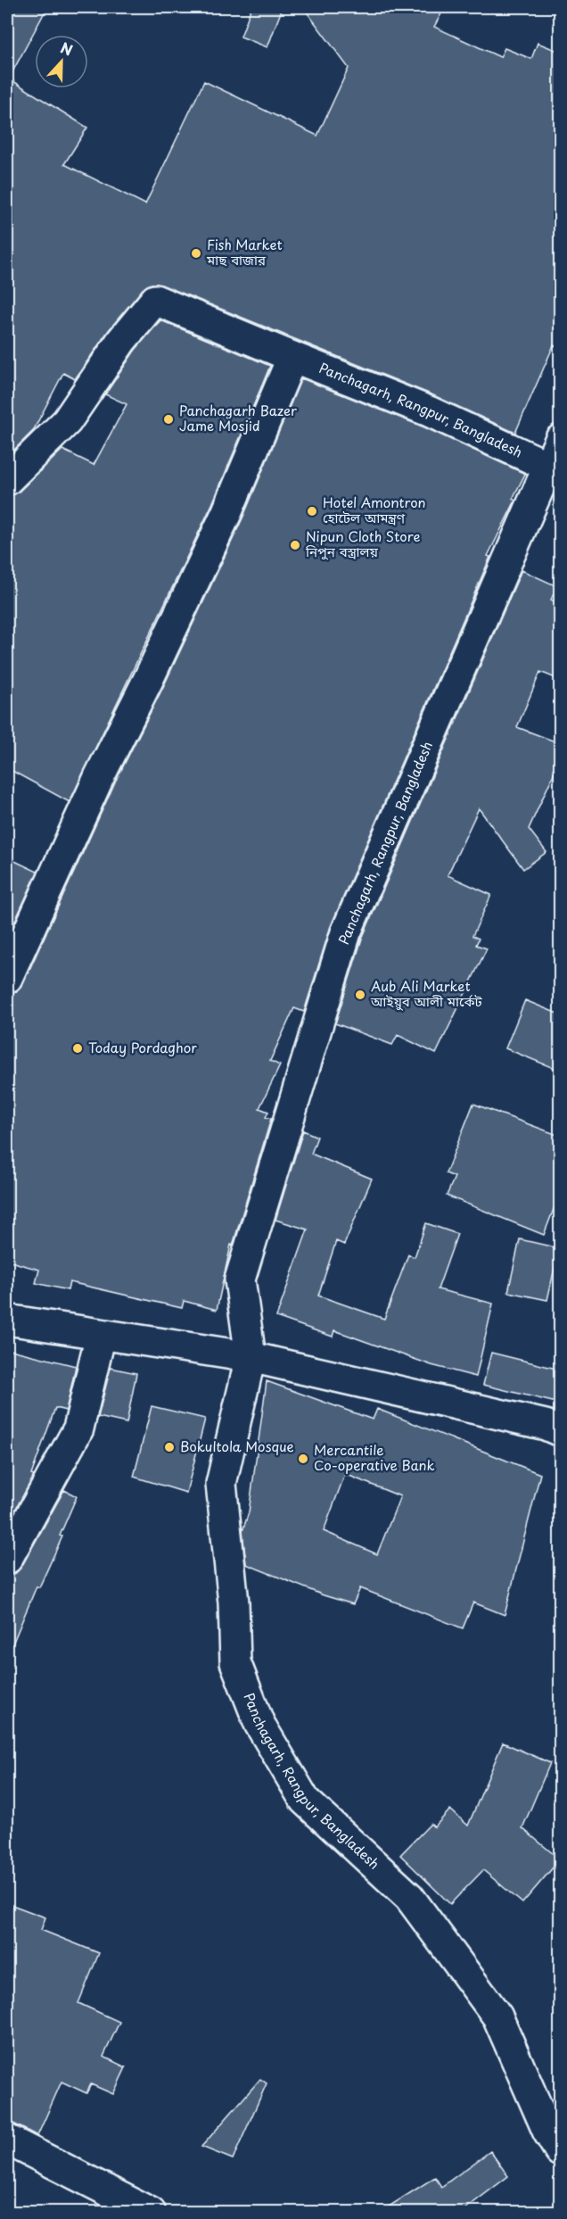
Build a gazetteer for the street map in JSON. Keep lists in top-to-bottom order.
{
  "streets": {
    "street": ["Panchagarh, Rangpur, Bangladesh"]
  },
  "places": [
    "Fish Market মাছ বাজার",
    "Panchagarh Bazer Jame Mosjid",
    "Hotel Amontron হোটেল আমন্ত্রণ",
    "Nipun Cloth Store নিপুন বস্ত্রালয়",
    "Aub Ali Market আইয়ুব আলী মার্কেট",
    "Today Pordaghor",
    "Bokultola Mosque",
    "Mercantile Co-operative Bank"
  ],
  "north": "top"
}
